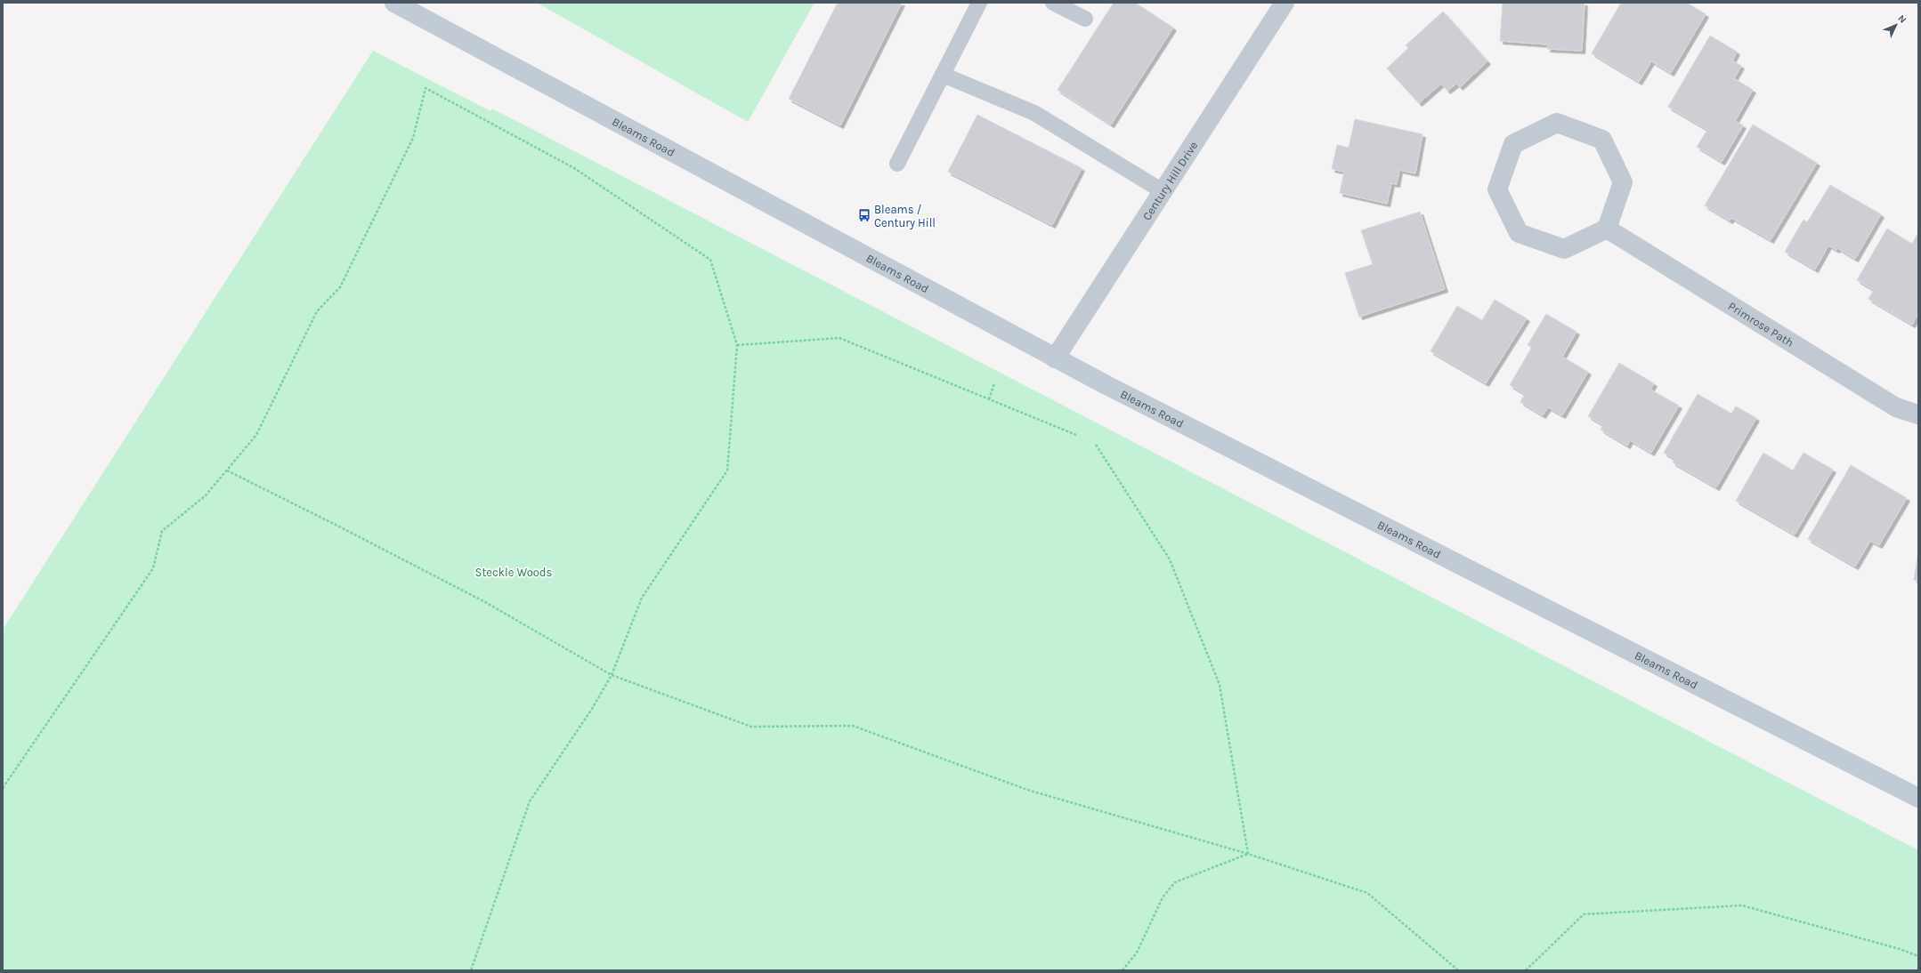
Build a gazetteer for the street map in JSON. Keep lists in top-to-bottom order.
{
  "streets": {
    "main road": ["Bleams Road"],
    "street": ["Century Hill Drive", "Primrose Path"]
  },
  "crossings": [
    ["Bleams Road", "Century Hill Drive"]
  ],
  "parks": ["Steckle Woods"],
  "places": {
    "bus stop": ["Bleams / Century Hill"]
  },
  "north": "top right"
}
